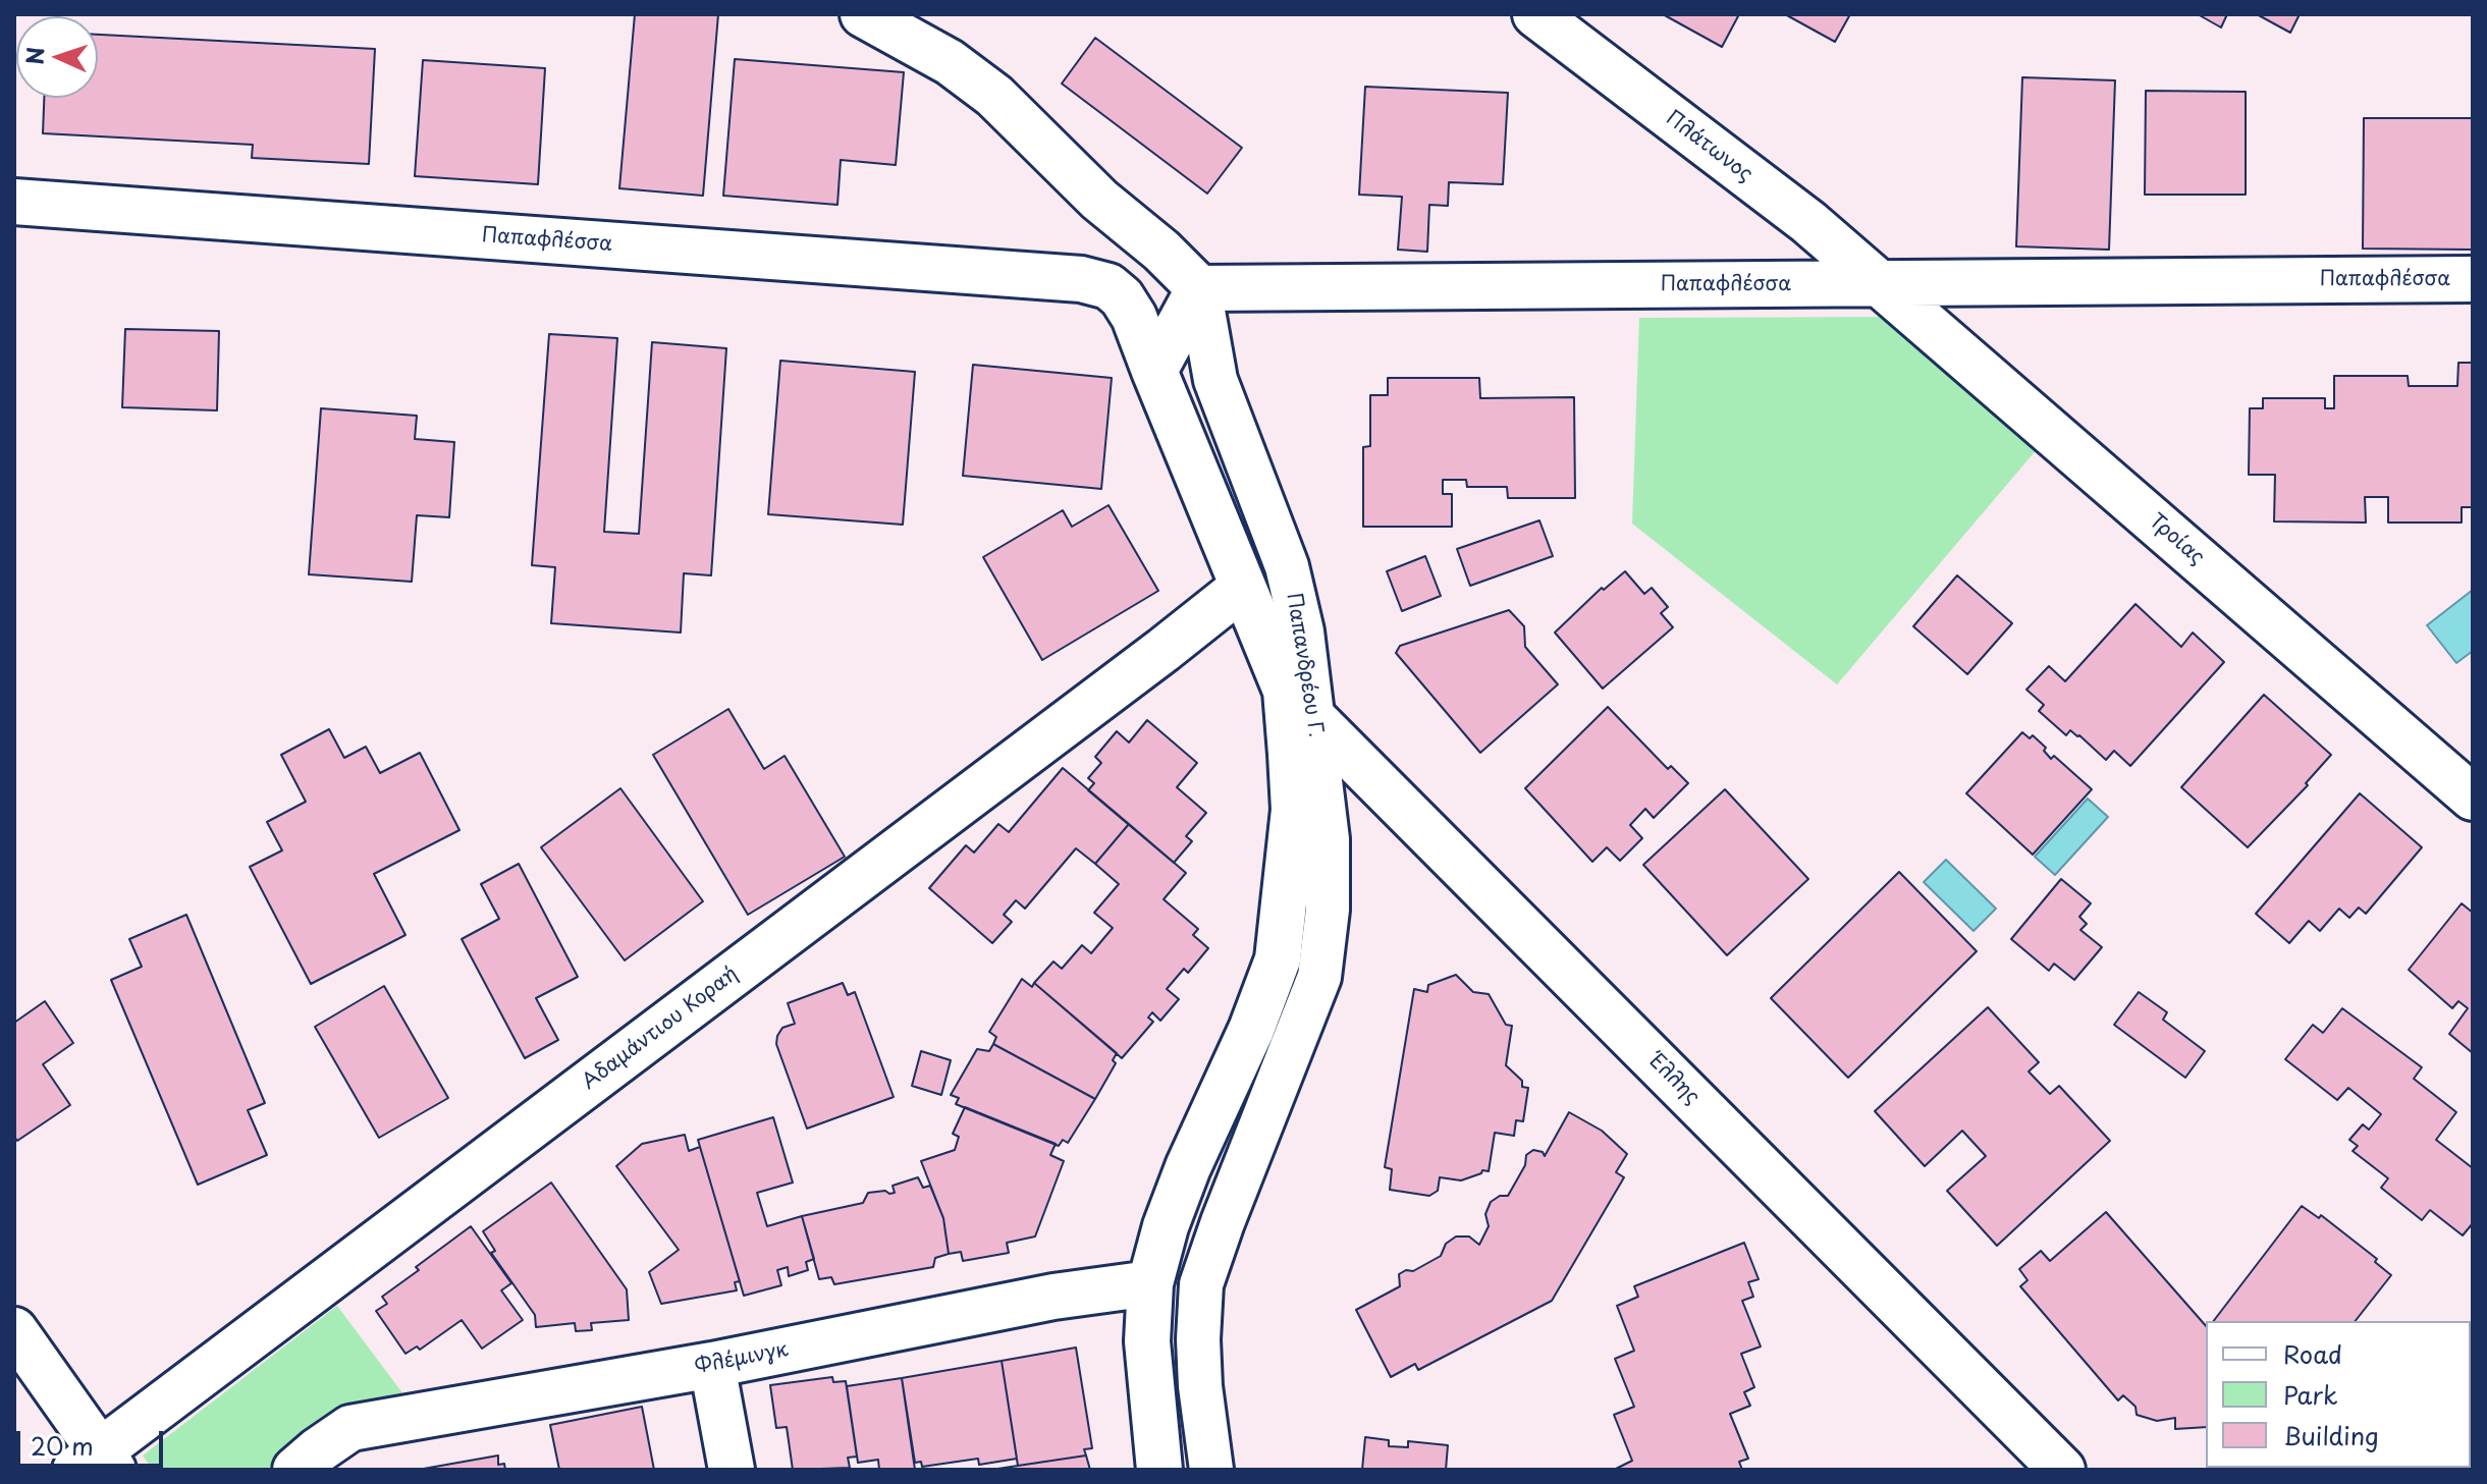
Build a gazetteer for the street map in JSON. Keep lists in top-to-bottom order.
{
  "streets": {
    "street": [
      "Πλάτωνος",
      "Παπαφλέσσα",
      "Τροίας",
      "Παπανδρέου Γ.",
      "Αδαμάντιου Κοραή",
      "Έλλης",
      "Φλέμινγκ"
    ]
  },
  "crossings": [
    ["Πλάτωνος", "Παπαφλέσσα"],
    ["Πλάτωνος", "Τροίας"],
    ["Παπαφλέσσα", "Τροίας"],
    ["Παπαφλέσσα", "Παπανδρέου Γ."],
    ["Παπανδρέου Γ.", "Αδαμάντιου Κοραή"],
    ["Παπανδρέου Γ.", "Έλλης"],
    ["Παπανδρέου Γ.", "Φλέμινγκ"]
  ],
  "legend": ["Road", "Park", "Building"],
  "scale_bar": "20 m",
  "north": "left"
}
